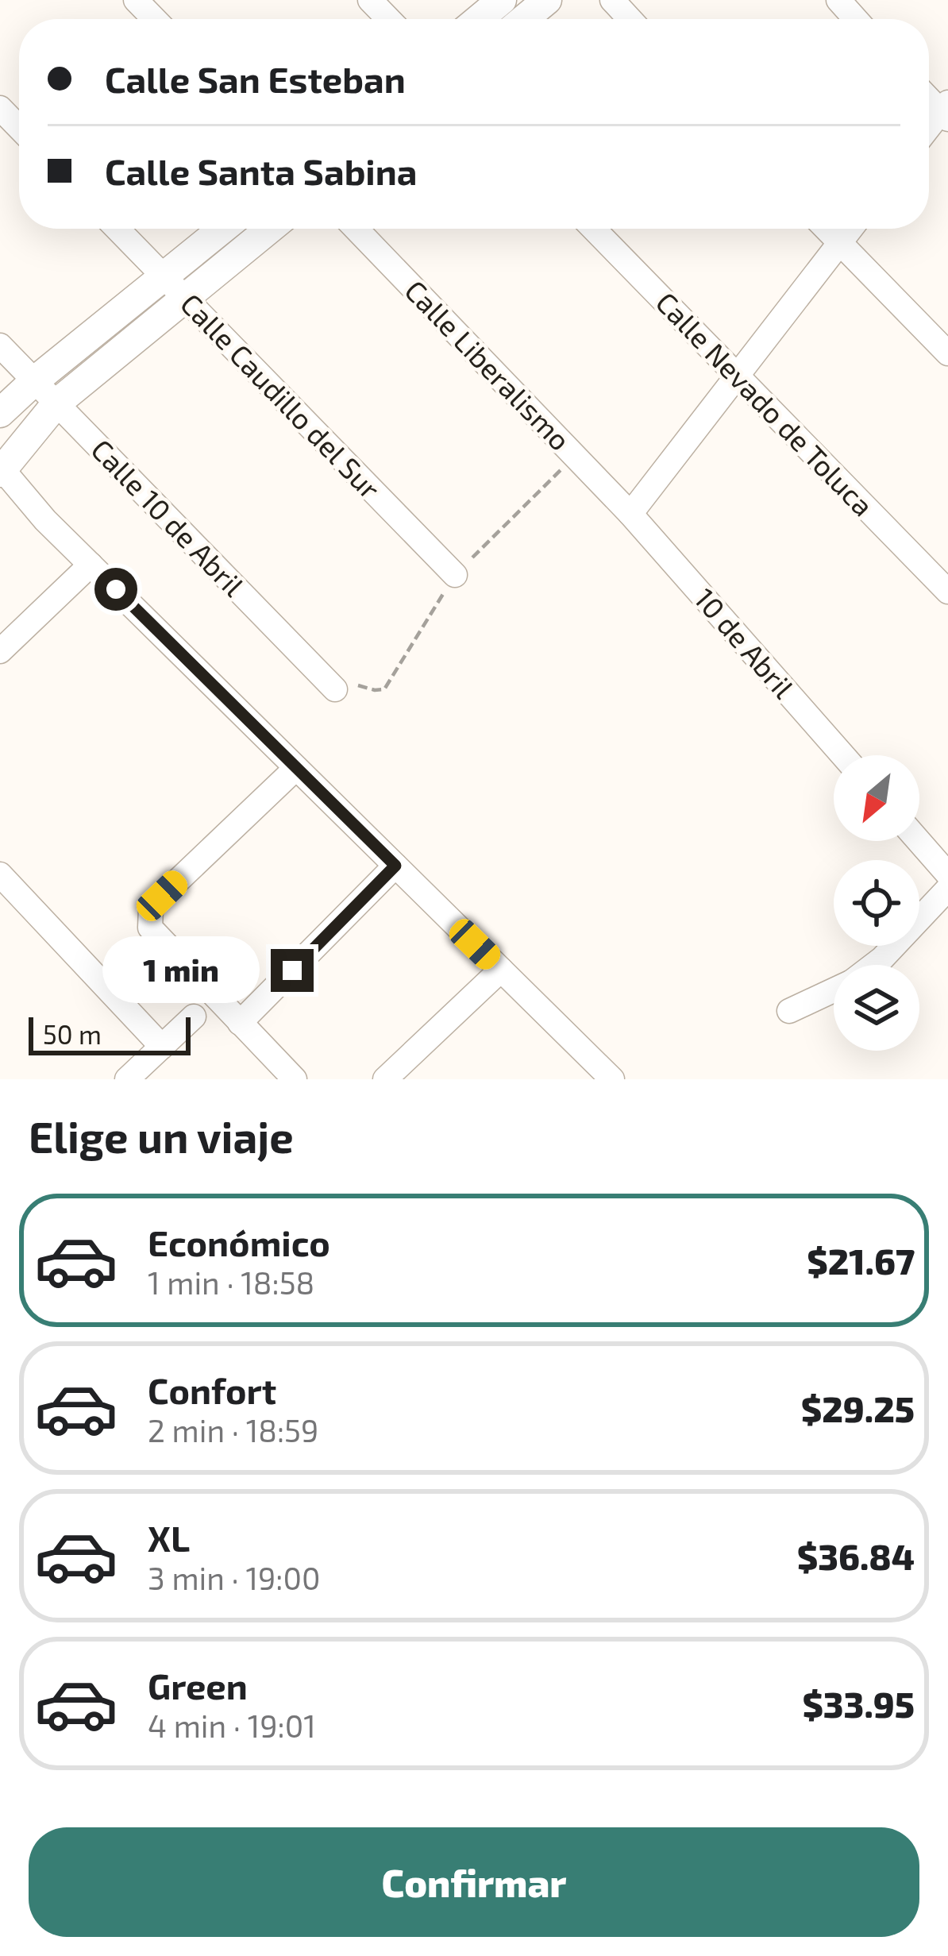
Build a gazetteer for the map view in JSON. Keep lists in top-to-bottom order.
{
  "streets": {
    "street": [
      "Calle Liberalismo",
      "Calle Caudillo del Sur",
      "Calle Nevado de Toluca",
      "Calle 10 de Abril",
      "10 de Abril"
    ]
  },
  "crossings": [
    ["Calle Liberalismo", "10 de Abril"]
  ],
  "scale_bar": "50 m",
  "north": "bottom left",
  "page": {
    "banner": ["Calle San Esteban", "Calle Santa Sabina"],
    "bubble": "1 min",
    "scale": "50 m",
    "heading": "Elige un viaje",
    "list": [
      {
        "name": "Económico",
        "note": "1 min · 18:58",
        "value": "$21.67"
      },
      {
        "name": "Confort",
        "note": "2 min · 18:59",
        "value": "$29.25"
      },
      {
        "name": "XL",
        "note": "3 min · 19:00",
        "value": "$36.84"
      },
      {
        "name": "Green",
        "note": "4 min · 19:01",
        "value": "$33.95"
      }
    ],
    "buttons": "Confirmar"
  }
}
